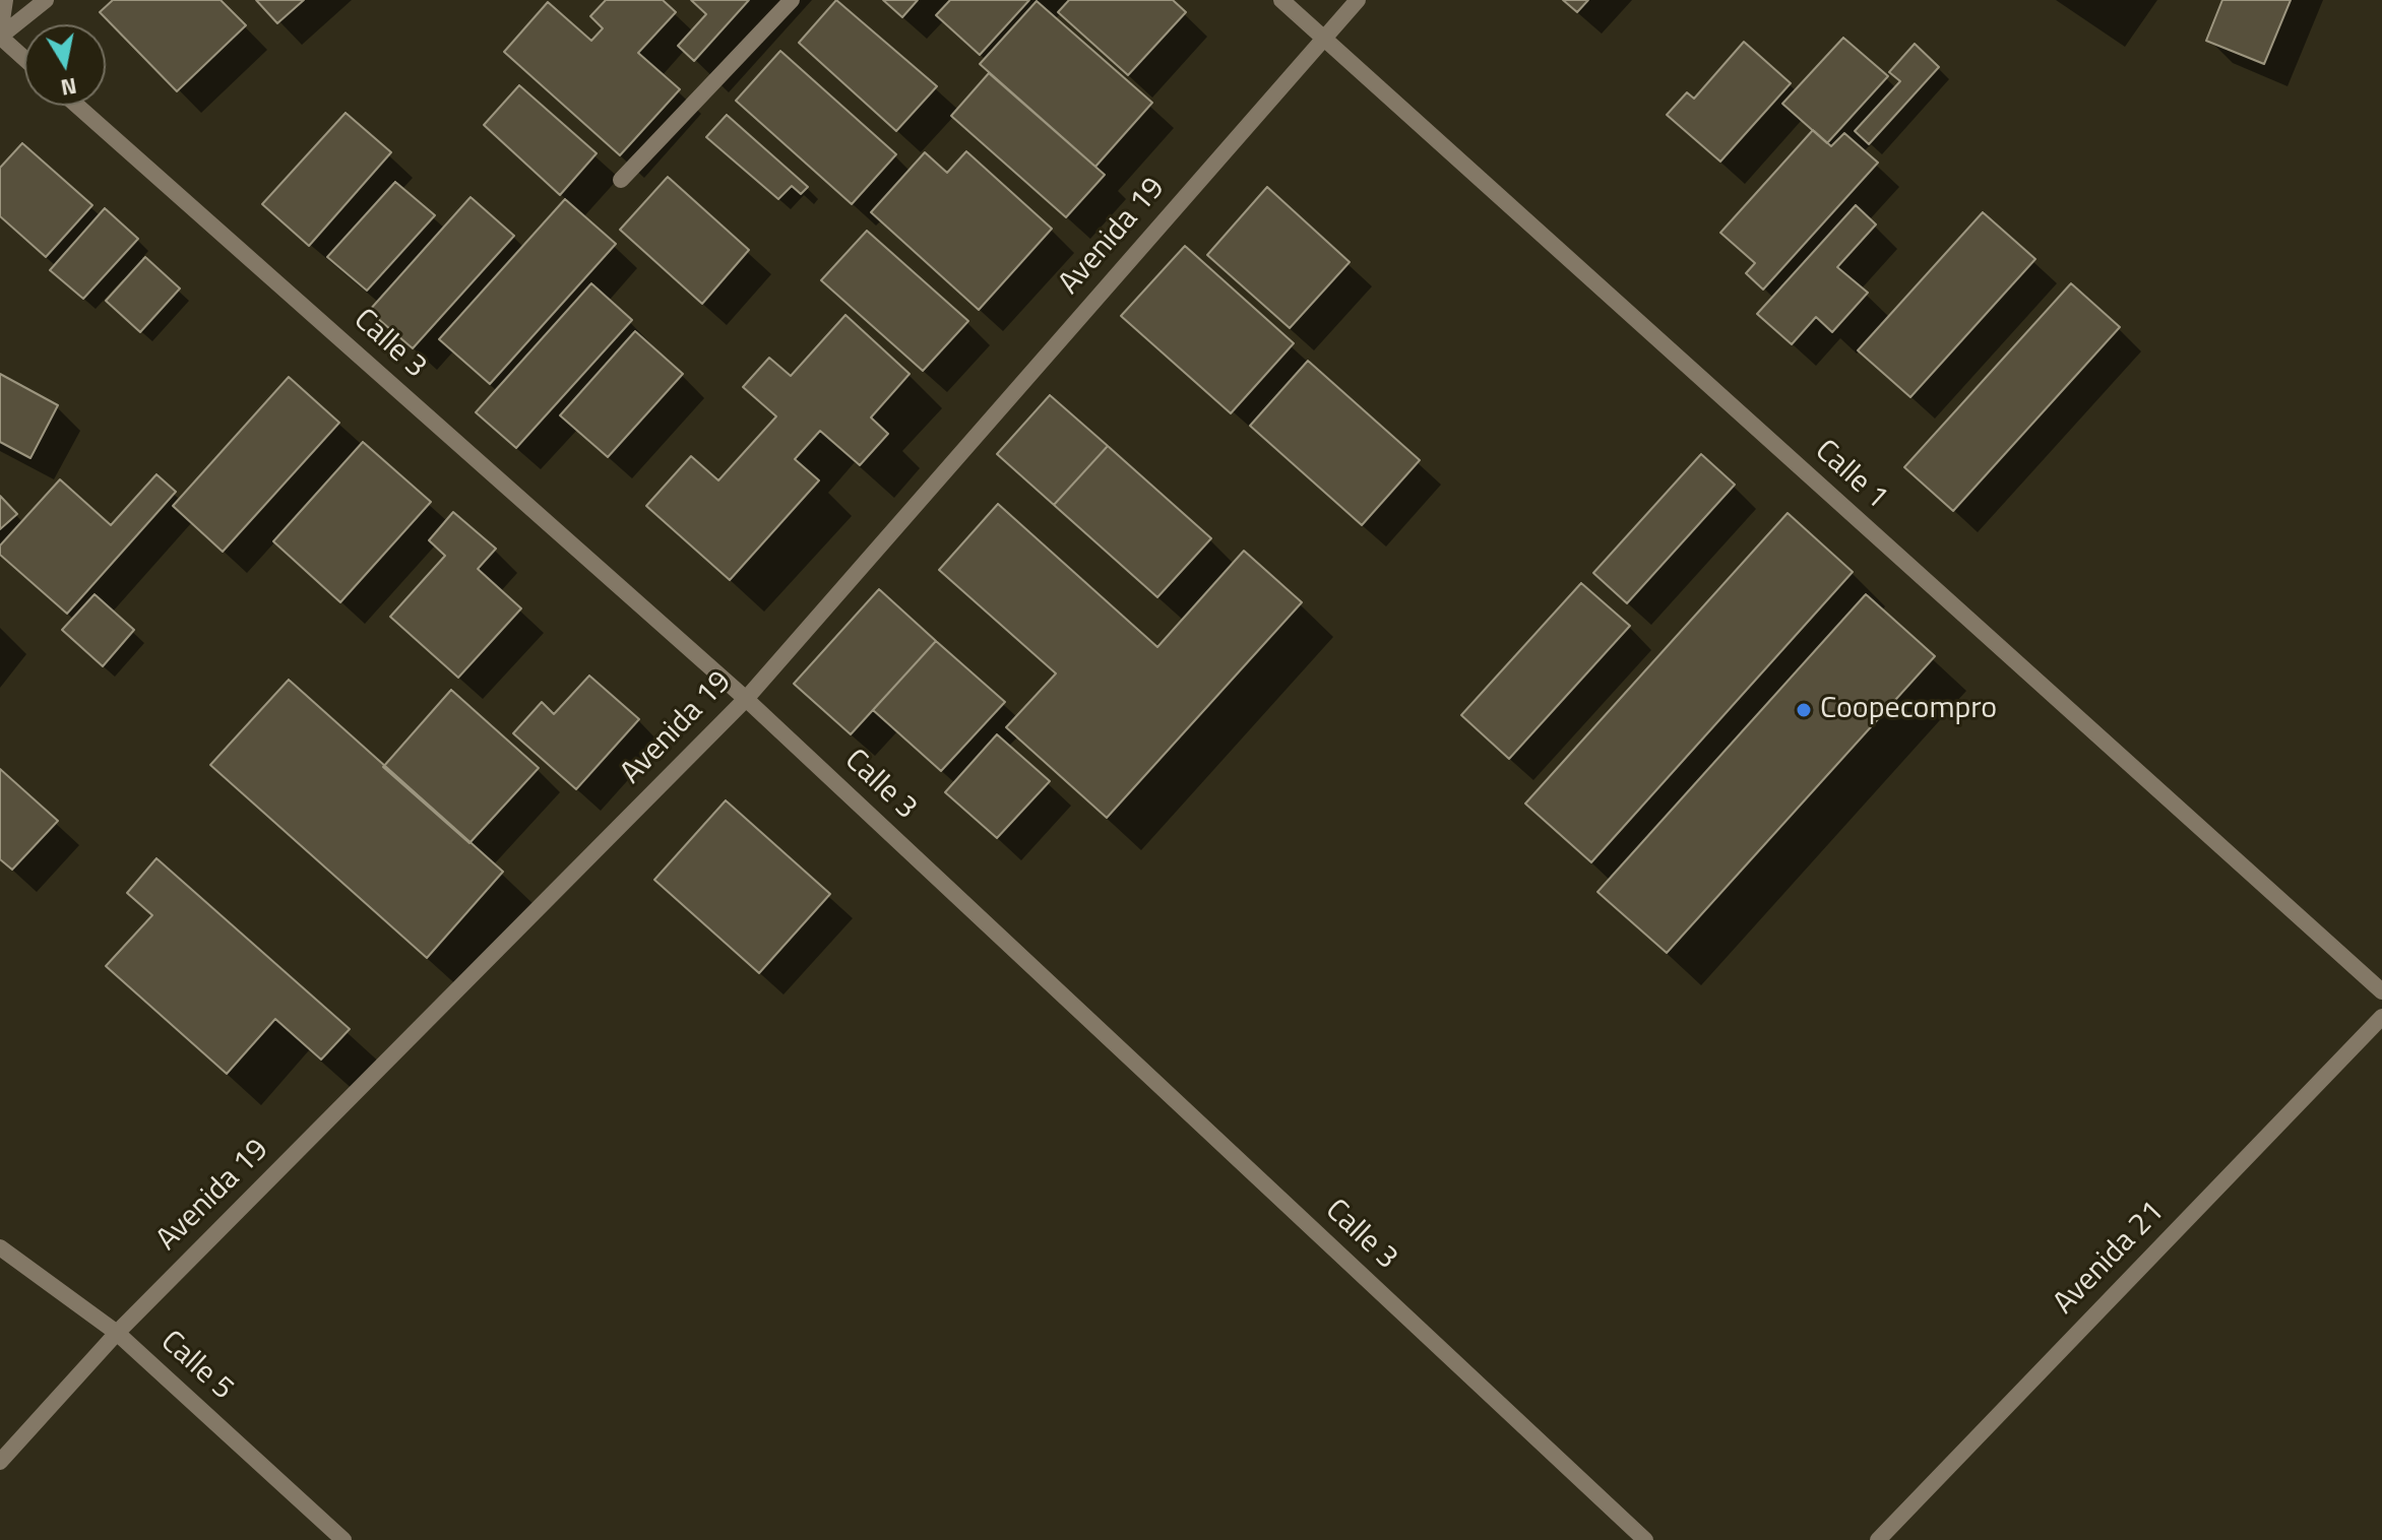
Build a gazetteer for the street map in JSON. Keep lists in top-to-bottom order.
{
  "streets": {
    "street": [
      "Avenida 19",
      "Calle 3",
      "Calle 1",
      "Avenida 21",
      "Calle 5"
    ]
  },
  "crossings": [
    ["Avenida 19", "Calle 3"],
    ["Avenida 19", "Calle 1"],
    ["Avenida 19", "Calle 5"]
  ],
  "places": ["Coopecompro"],
  "north": "bottom"
}
